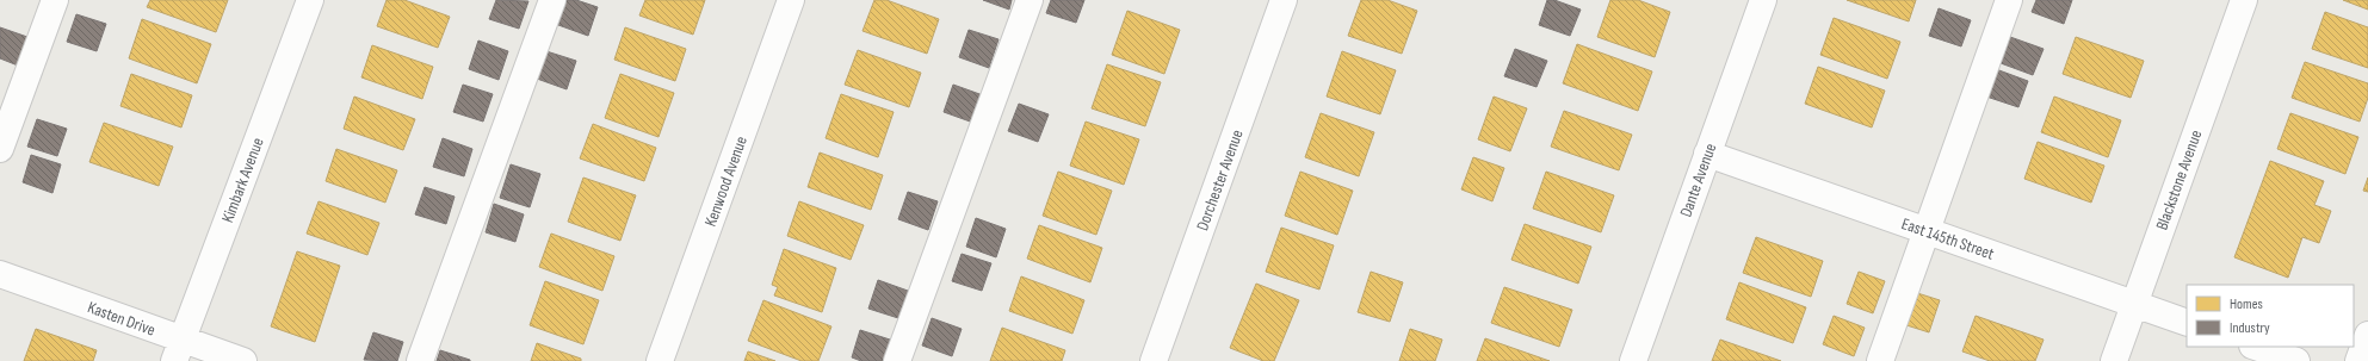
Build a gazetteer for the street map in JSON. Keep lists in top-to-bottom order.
{
  "streets": {
    "street": [
      "Kimbark Avenue",
      "Dorchester Avenue",
      "Dante Avenue",
      "Blackstone Avenue",
      "Kenwood Avenue",
      "East 145th Street",
      "Kasten Drive"
    ]
  },
  "crossings": [
    ["Kimbark Avenue", "Kasten Drive"],
    ["Dante Avenue", "East 145th Street"],
    ["Blackstone Avenue", "East 145th Street"]
  ],
  "legend": ["Homes", "Industry"]
}
